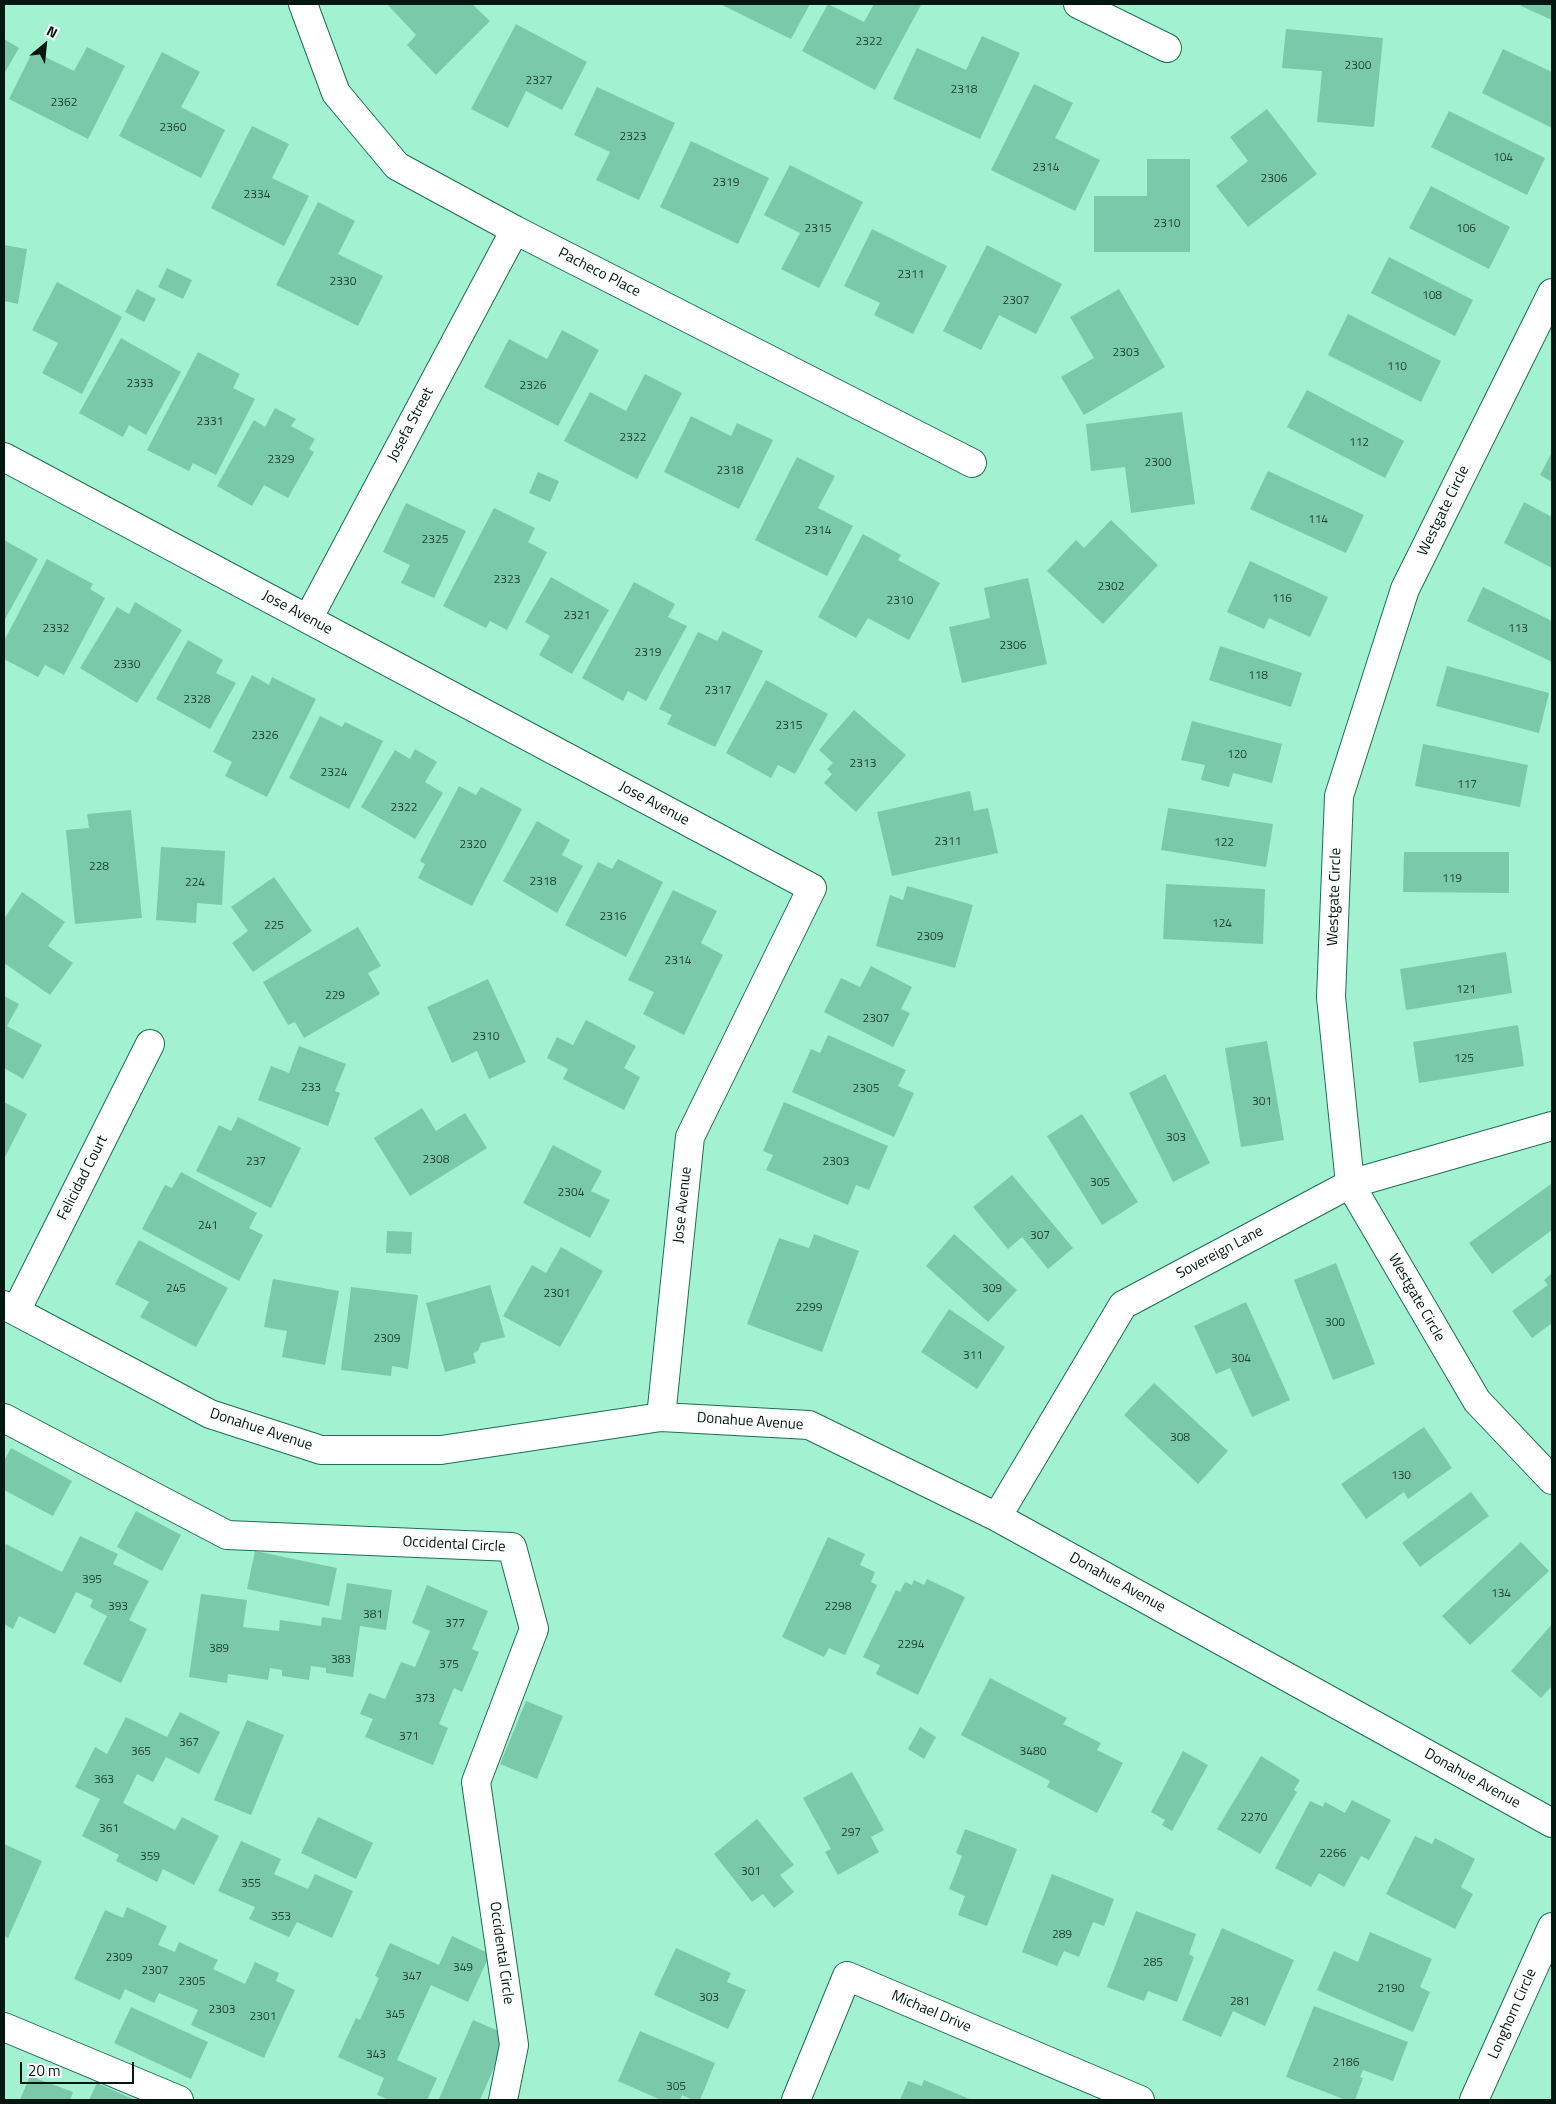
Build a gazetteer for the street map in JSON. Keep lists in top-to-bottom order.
{
  "streets": {
    "street": [
      "Pacheco Place",
      "Josefa Street",
      "Westgate Circle",
      "Jose Avenue",
      "Felicidad Court",
      "Sovereign Lane",
      "Donahue Avenue",
      "Occidental Circle",
      "Michael Drive",
      "Longhorn Circle"
    ]
  },
  "crossings": [
    ["Pacheco Place", "Josefa Street"],
    ["Josefa Street", "Jose Avenue"],
    ["Westgate Circle", "Sovereign Lane"],
    ["Jose Avenue", "Donahue Avenue"],
    ["Felicidad Court", "Donahue Avenue"],
    ["Sovereign Lane", "Donahue Avenue"]
  ],
  "house_numbers": [
    "2322",
    "2300",
    "2327",
    "2318",
    "2362",
    "2360",
    "2323",
    "104",
    "2314",
    "2306",
    "2319",
    "2334",
    "2310",
    "2315",
    "106",
    "2311",
    "2330",
    "108",
    "2307",
    "2303",
    "110",
    "2333",
    "2326",
    "2331",
    "2322",
    "112",
    "2329",
    "2300",
    "2318",
    "114",
    "2314",
    "2325",
    "2323",
    "2302",
    "116",
    "2310",
    "2321",
    "2332",
    "113",
    "2306",
    "2319",
    "2330",
    "118",
    "2317",
    "2328",
    "2315",
    "2326",
    "120",
    "2313",
    "2324",
    "117",
    "2322",
    "2311",
    "122",
    "2320",
    "228",
    "119",
    "2318",
    "224",
    "2316",
    "124",
    "225",
    "2309",
    "2314",
    "121",
    "229",
    "2307",
    "2310",
    "125",
    "233",
    "2305",
    "301",
    "303",
    "2308",
    "237",
    "2303",
    "305",
    "2304",
    "241",
    "307",
    "245",
    "309",
    "2301",
    "2299",
    "300",
    "2309",
    "311",
    "304",
    "308",
    "130",
    "395",
    "134",
    "393",
    "2298",
    "381",
    "377",
    "2294",
    "389",
    "383",
    "375",
    "373",
    "371",
    "367",
    "365",
    "3480",
    "363",
    "2270",
    "361",
    "297",
    "2266",
    "359",
    "301",
    "355",
    "353",
    "289",
    "2309",
    "285",
    "349",
    "2307",
    "347",
    "2305",
    "2190",
    "303",
    "281",
    "2303",
    "345",
    "2301",
    "343",
    "2186",
    "305"
  ],
  "scale_bar": "20 m",
  "north": "top right"
}
